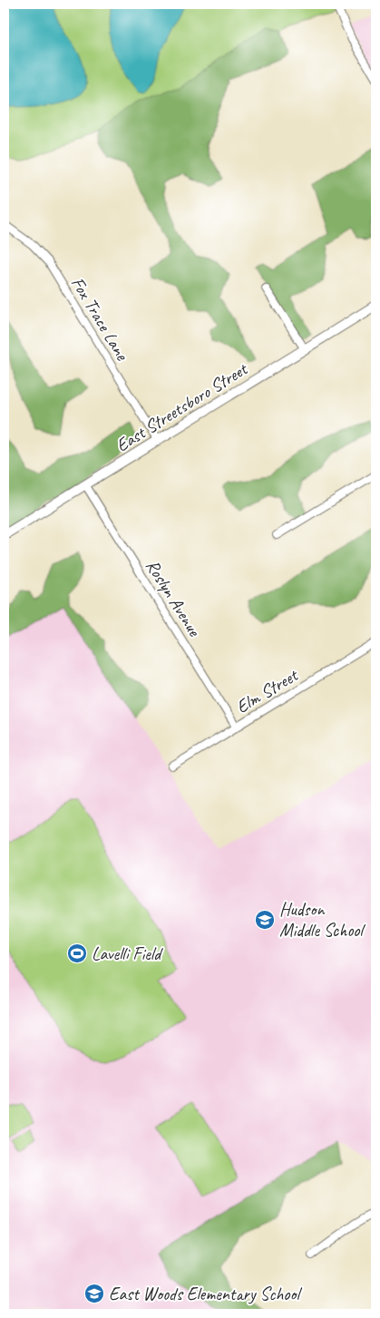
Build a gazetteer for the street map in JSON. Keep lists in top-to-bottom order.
{
  "streets": {
    "main road": ["East Streetsboro Street"],
    "street": ["Fox Trace Lane", "Roslyn Avenue", "Elm Street"]
  },
  "crossings": [
    ["Fox Trace Lane", "East Streetsboro Street"],
    ["East Streetsboro Street", "Roslyn Avenue"],
    ["Roslyn Avenue", "Elm Street"]
  ],
  "places": {
    "school or university": ["Hudson Middle School", "East Woods Elementary School"],
    "sports": ["Lavelli Field"]
  }
}
